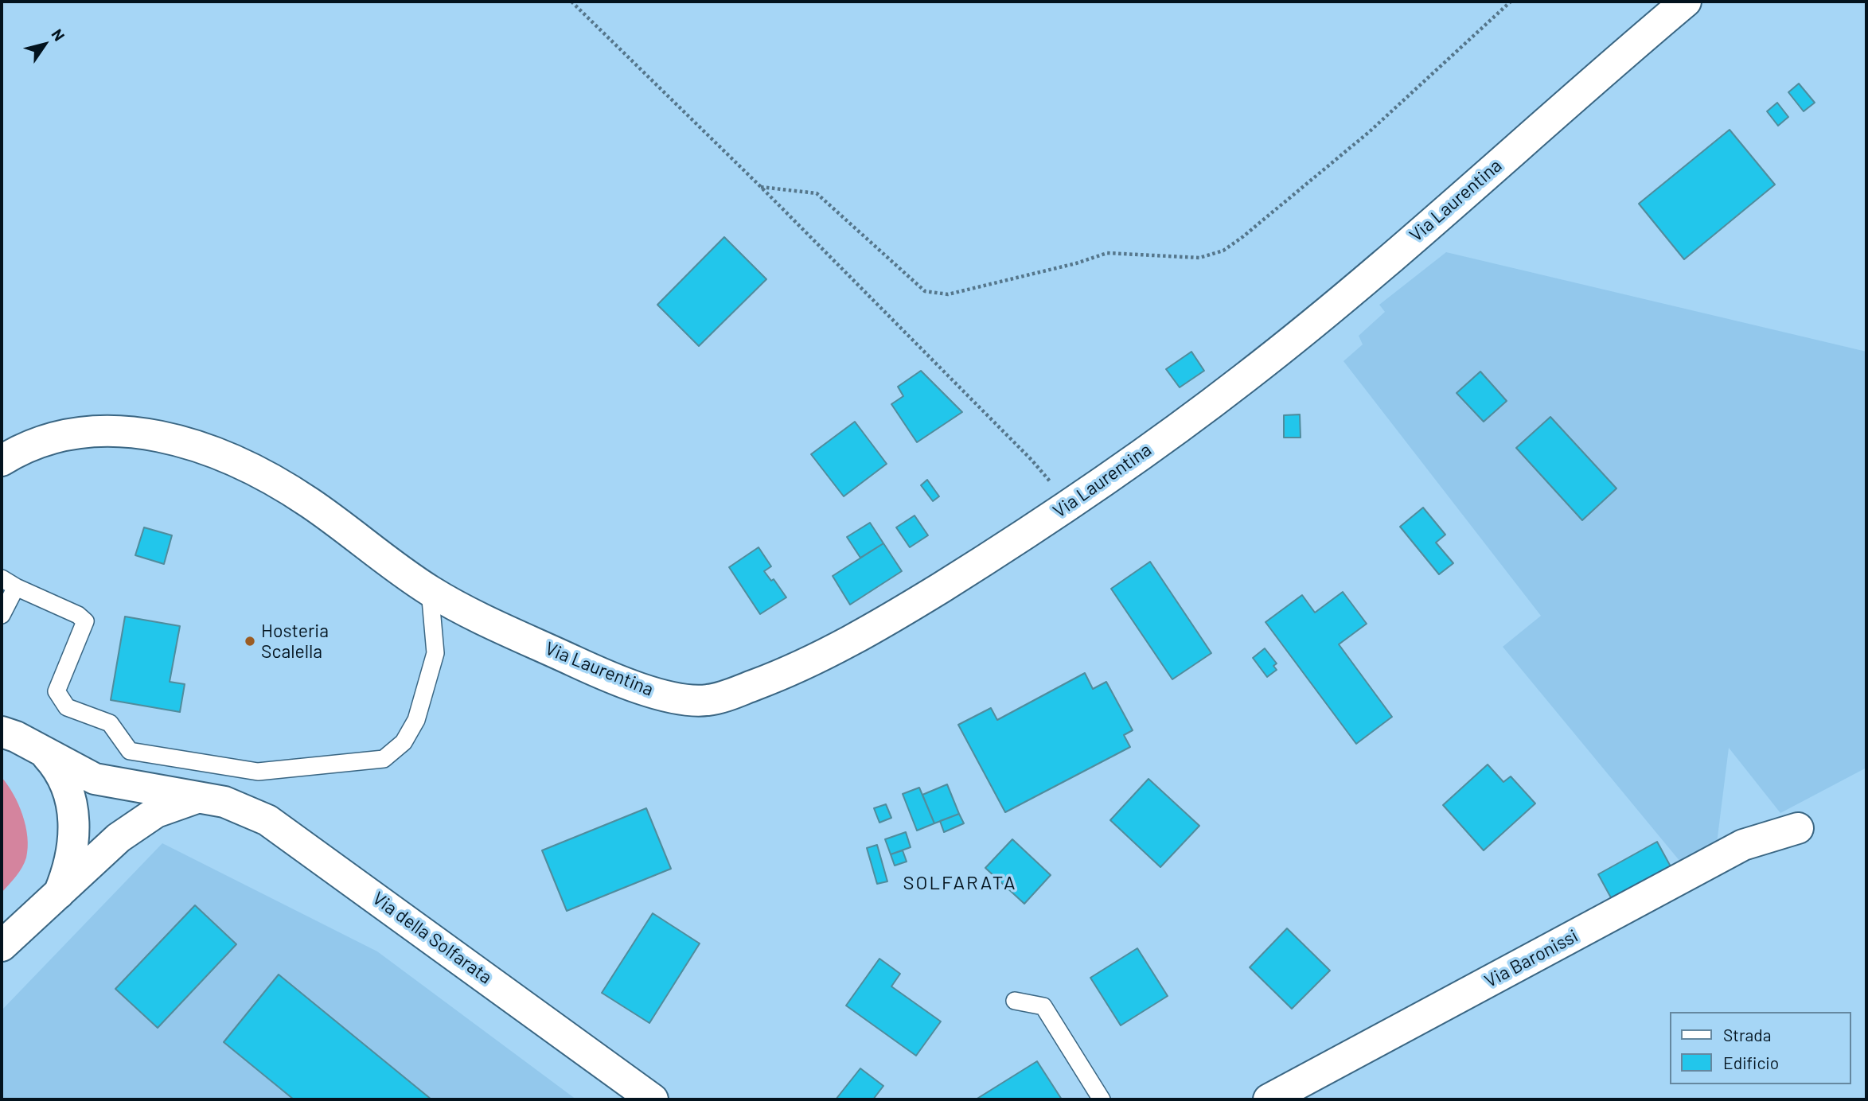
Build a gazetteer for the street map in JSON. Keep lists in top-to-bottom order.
{
  "streets": {
    "main road": ["Via Laurentina", "Via della Solfarata", "Via Baronissi"]
  },
  "districts": ["SOLFARATA"],
  "places": ["Hosteria Scalella"],
  "legend": ["Strada", "Edificio"],
  "north": "top right"
}
